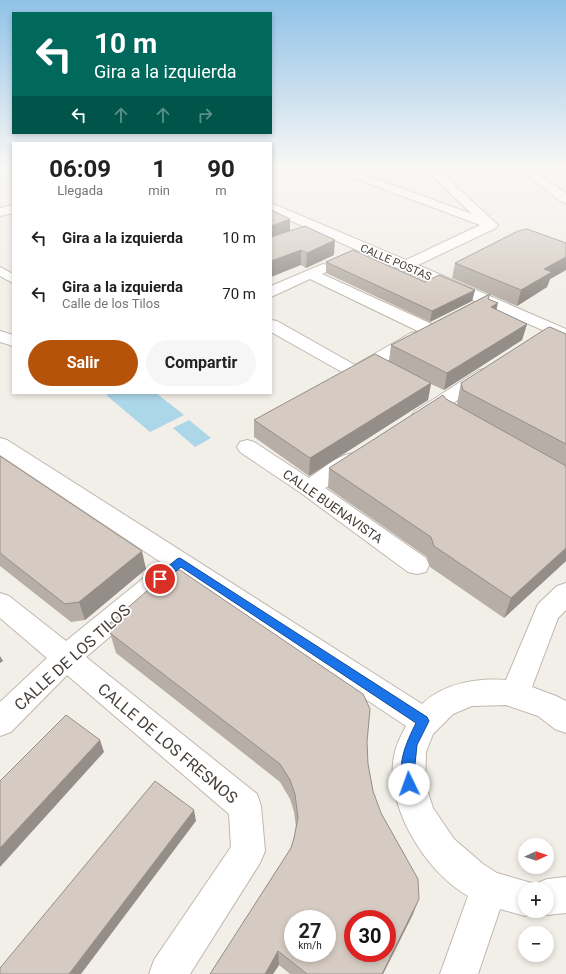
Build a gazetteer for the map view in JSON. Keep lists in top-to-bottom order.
{
  "streets": {
    "street": [
      "CALLE POSTAS",
      "CALLE BUENAVISTA",
      "CALLE DE LOS TILOS",
      "CALLE DE LOS FRESNOS"
    ]
  },
  "crossings": [
    ["CALLE DE LOS TILOS", "CALLE DE LOS FRESNOS"]
  ],
  "north": "right",
  "page": {
    "turn": ["10 m", "Gira a la izquierda"],
    "eta": [
      "06:09",
      "Llegada",
      "1",
      "min",
      "90",
      "m"
    ],
    "list": [
      {
        "name": "Gira a la izquierda",
        "value": "10 m"
      },
      {
        "name": "Gira a la izquierda",
        "note": "Calle de los Tilos",
        "value": "70 m"
      }
    ],
    "buttons": ["Salir", "Compartir"],
    "map_buttons": ["+", "−"],
    "speed": "27 km/h",
    "limit": "30"
  }
}
